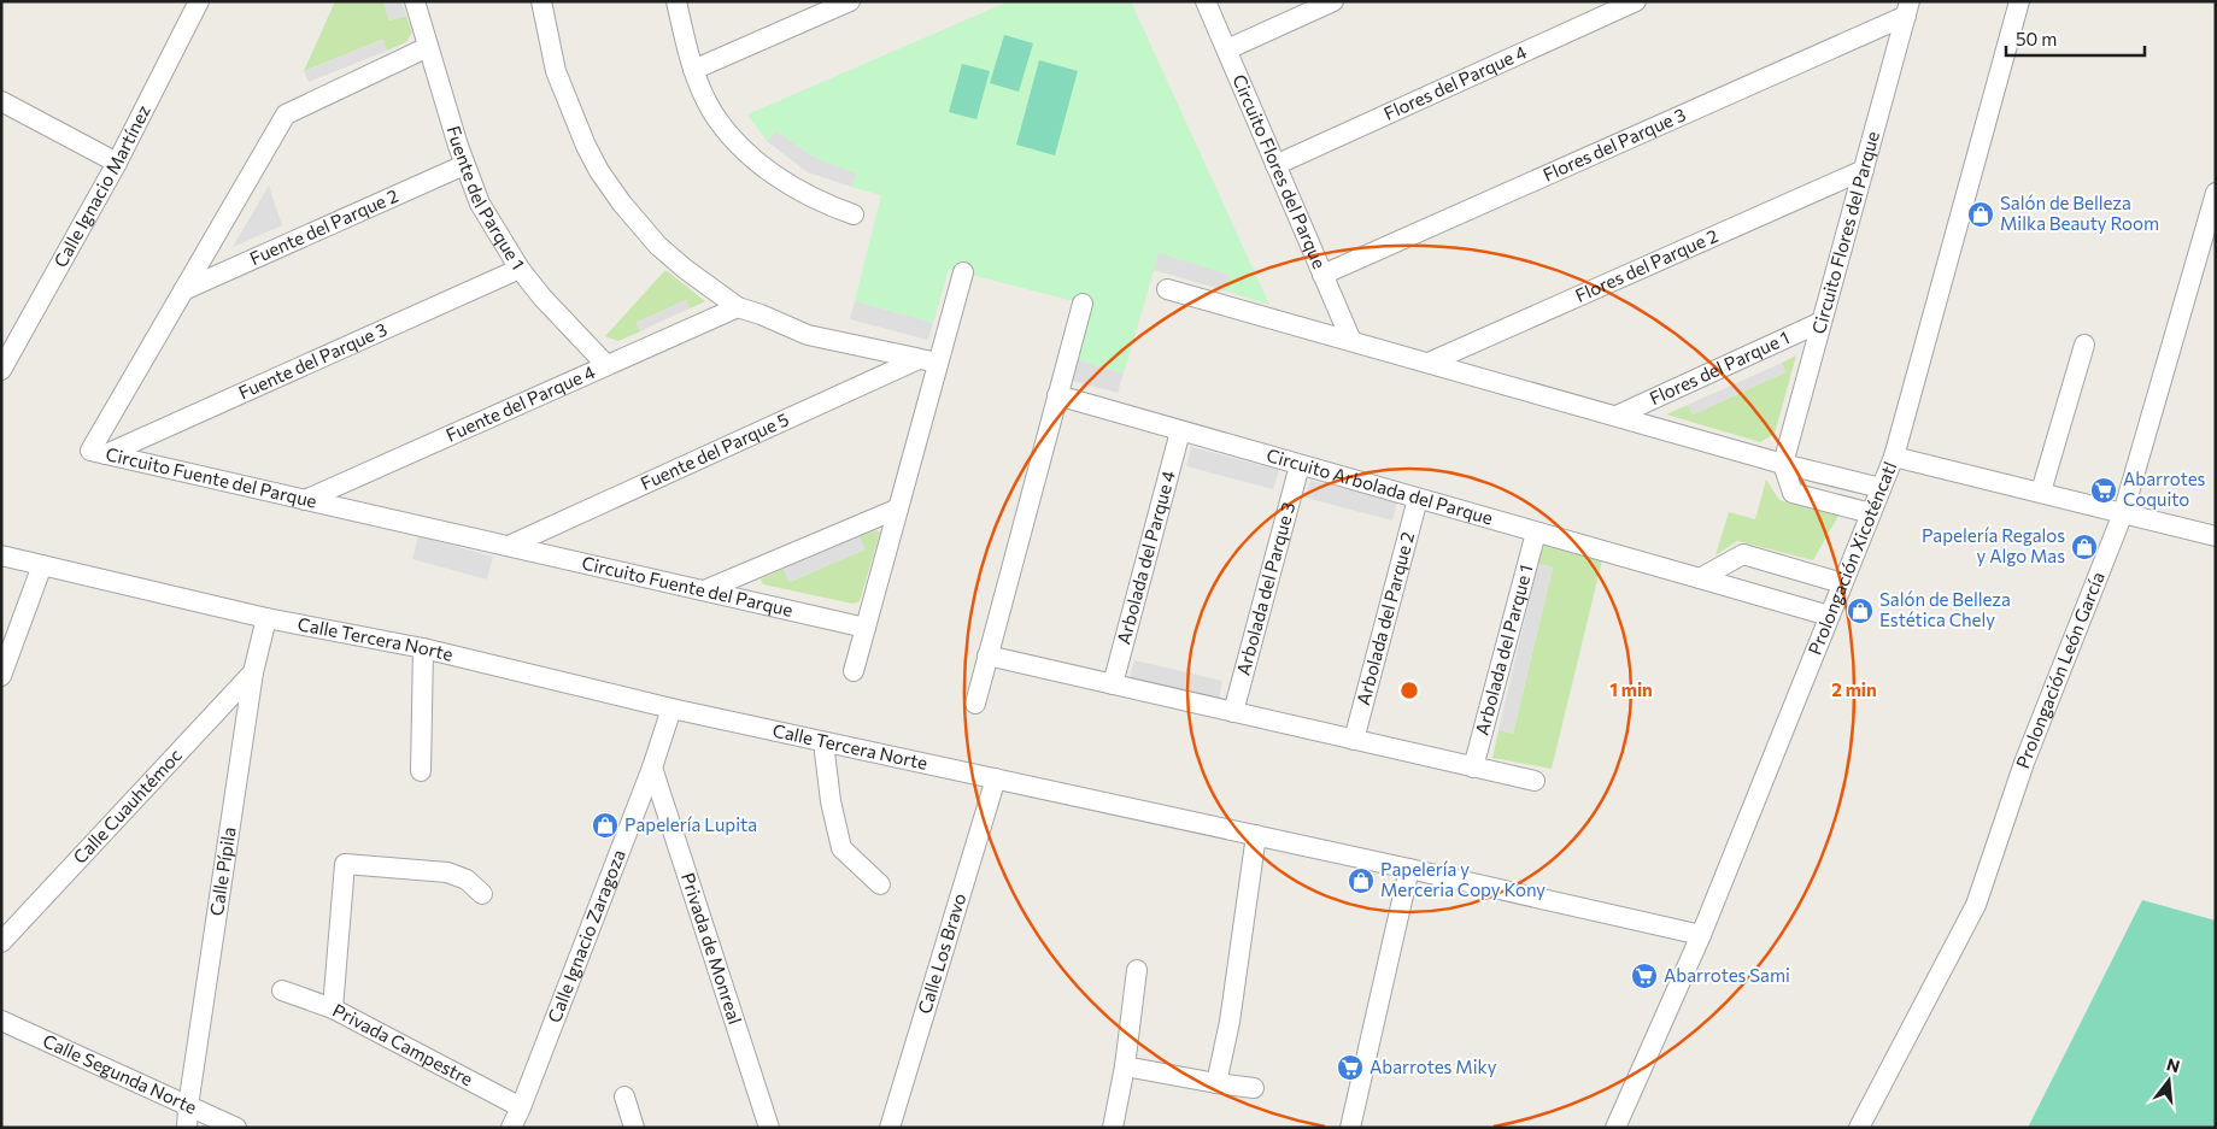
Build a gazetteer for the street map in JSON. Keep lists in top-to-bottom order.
{
  "streets": {
    "street": [
      "Flores del Parque 4",
      "Flores del Parque 3",
      "Circuito Flores del Parque",
      "Calle Ignacio Martínez",
      "Fuente del Parque 1",
      "Fuente del Parque 2",
      "Flores del Parque 2",
      "Fuente del Parque 3",
      "Flores del Parque 1",
      "Fuente del Parque 4",
      "Fuente del Parque 5",
      "Circuito Fuente del Parque",
      "Circuito Arbolada del Parque",
      "Arbolada del Parque 4",
      "Prolongación Xicoténcatl",
      "Arbolada del Parque 3",
      "Arbolada del Parque 2",
      "Calle Tercera Norte",
      "Arbolada del Parque 1",
      "Prolongación León García",
      "Calle Cuauhtémoc",
      "Calle Pípila",
      "Calle Ignacio Zaragoza",
      "Privada de Monreal",
      "Calle Los Bravo",
      "Privada Campestre",
      "Calle Segunda Norte"
    ]
  },
  "crossings": [
    ["Flores del Parque 4", "Circuito Flores del Parque"],
    ["Flores del Parque 3", "Circuito Flores del Parque"],
    ["Circuito Flores del Parque", "Flores del Parque 2"],
    ["Circuito Flores del Parque", "Flores del Parque 1"],
    ["Fuente del Parque 1", "Fuente del Parque 2"],
    ["Fuente del Parque 1", "Fuente del Parque 3"],
    ["Fuente del Parque 1", "Fuente del Parque 4"],
    ["Fuente del Parque 1", "Circuito Fuente del Parque"],
    ["Fuente del Parque 2", "Circuito Fuente del Parque"],
    ["Fuente del Parque 3", "Circuito Fuente del Parque"],
    ["Fuente del Parque 4", "Circuito Fuente del Parque"],
    ["Fuente del Parque 5", "Circuito Fuente del Parque"],
    ["Circuito Arbolada del Parque", "Arbolada del Parque 4"],
    ["Circuito Arbolada del Parque", "Prolongación Xicoténcatl"],
    ["Circuito Arbolada del Parque", "Arbolada del Parque 3"],
    ["Circuito Arbolada del Parque", "Arbolada del Parque 2"],
    ["Circuito Arbolada del Parque", "Arbolada del Parque 1"],
    ["Prolongación Xicoténcatl", "Calle Tercera Norte"],
    ["Calle Tercera Norte", "Calle Pípila"],
    ["Calle Tercera Norte", "Calle Ignacio Zaragoza"],
    ["Calle Tercera Norte", "Calle Los Bravo"],
    ["Calle Cuauhtémoc", "Calle Pípila"],
    ["Calle Pípila", "Calle Segunda Norte"],
    ["Calle Ignacio Zaragoza", "Privada de Monreal"],
    ["Calle Ignacio Zaragoza", "Privada Campestre"]
  ],
  "places": {
    "shop": [
      "Salón de Belleza Milka Beauty Room",
      "Papelería Regalos y Algo Mas",
      "Salón de Belleza Estética Chely",
      "Papelería Lupita",
      "Papelería y Merceria Copy Kony"
    ],
    "supermarket": ["Abarrotes Coquito", "Abarrotes Sami", "Abarrotes Miky"]
  },
  "scale_bar": "50 m",
  "north": "top",
  "rings": ["1 min", "2 min"]
}
